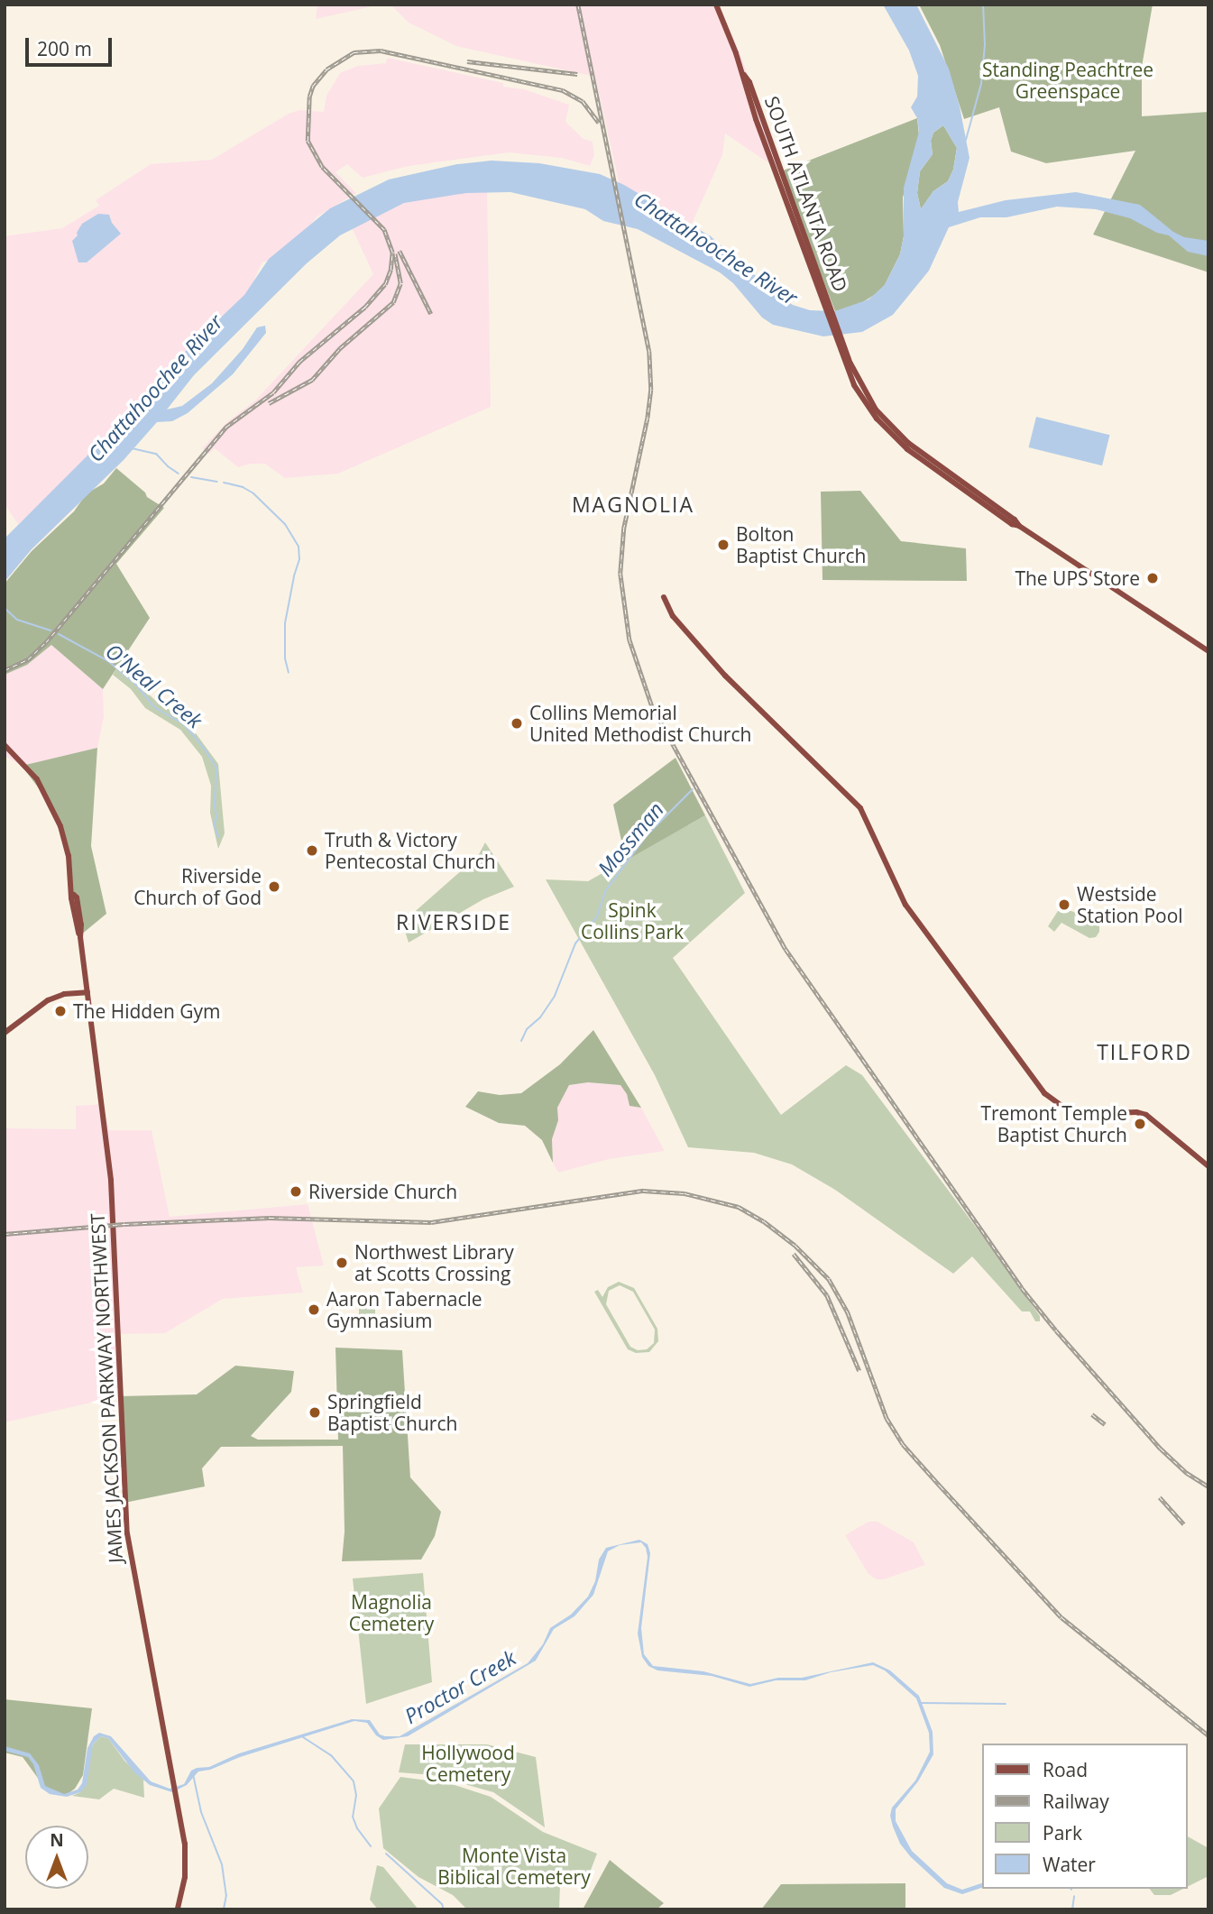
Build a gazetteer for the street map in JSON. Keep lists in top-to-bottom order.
{
  "streets": {
    "main road": ["SOUTH ATLANTA ROAD", "JAMES JACKSON PARKWAY NORTHWEST"]
  },
  "districts": ["MAGNOLIA", "RIVERSIDE", "TILFORD"],
  "water": [
    "Chattahoochee River",
    "O'Neal Creek",
    "Mossman",
    "Proctor Creek"
  ],
  "parks": [
    "Standing Peachtree Greenspace",
    "Spink Collins Park",
    "Magnolia Cemetery",
    "Hollywood Cemetery",
    "Monte Vista Biblical Cemetery"
  ],
  "places": [
    "Bolton Baptist Church",
    "The UPS Store",
    "Collins Memorial United Methodist Church",
    "Truth & Victory Pentecostal Church",
    "Riverside Church of God",
    "Westside Station Pool",
    "The Hidden Gym",
    "Tremont Temple Baptist Church",
    "Riverside Church",
    "Northwest Library at Scotts Crossing",
    "Aaron Tabernacle Gymnasium",
    "Springfield Baptist Church"
  ],
  "legend": [
    "Road",
    "Railway",
    "Park",
    "Water"
  ],
  "scale_bar": "200 m",
  "north": "top"
}
